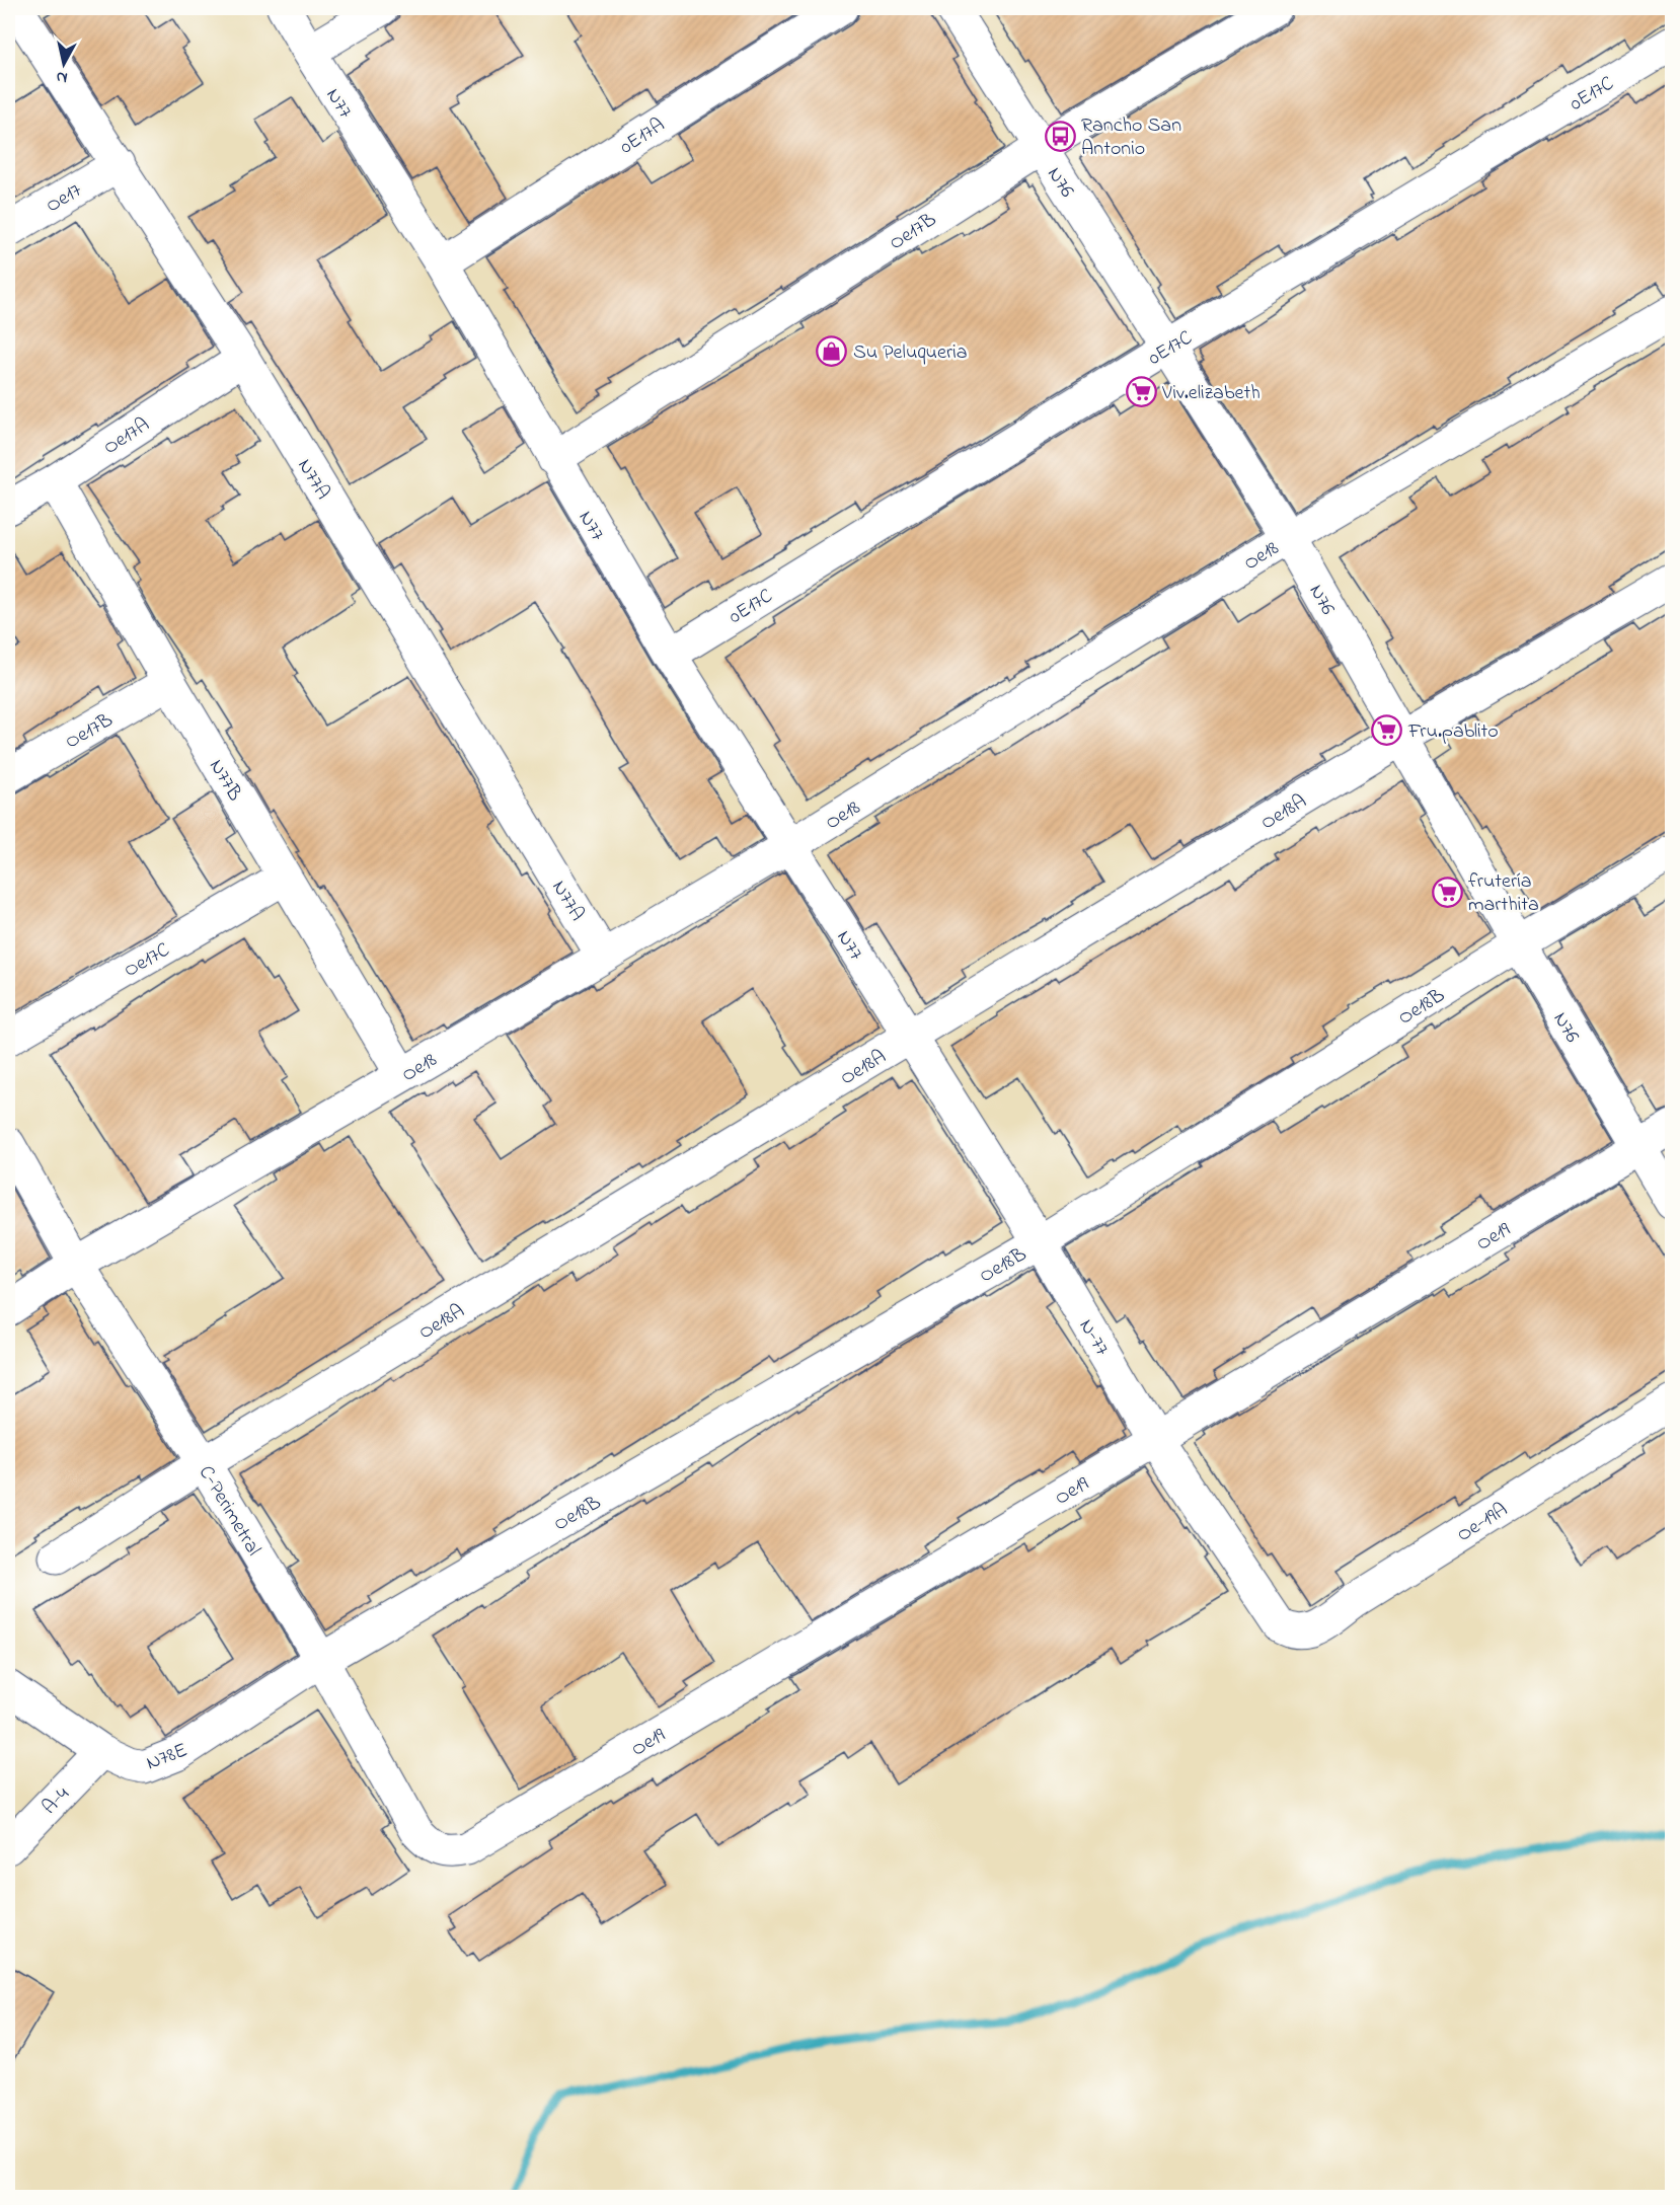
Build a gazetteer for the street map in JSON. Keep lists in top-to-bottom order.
{
  "streets": {
    "street": [
      "0E17C",
      "N77",
      "0E17A",
      "N76",
      "Oe17",
      "Oe17B",
      "Oe17A",
      "N77A",
      "Oe18",
      "N77B",
      "Oe18A",
      "Oe17C",
      "Oe18B",
      "Oe19",
      "N-77",
      "C-Perimetral",
      "Oe-19A",
      "N78E",
      "A-4"
    ]
  },
  "crossings": [
    ["0E17C", "N77"],
    ["0E17C", "N76"],
    ["N77", "0E17A"],
    ["N77", "Oe17B"],
    ["N77", "Oe18"],
    ["N77", "Oe18A"],
    ["N77", "N-77"],
    ["N76", "Oe17B"],
    ["N76", "Oe18"],
    ["N76", "Oe18A"],
    ["N76", "Oe18B"],
    ["N76", "Oe19"],
    ["Oe17", "N77A"],
    ["Oe17B", "N77B"],
    ["Oe17A", "N77A"],
    ["Oe17A", "N77B"],
    ["N77A", "Oe18"],
    ["Oe18", "N77B"],
    ["Oe18", "C-Perimetral"],
    ["N77B", "Oe17C"],
    ["Oe18A", "N-77"],
    ["Oe18A", "C-Perimetral"],
    ["Oe18B", "N-77"],
    ["Oe18B", "C-Perimetral"],
    ["Oe18B", "N78E"],
    ["Oe19", "N-77"],
    ["Oe19", "C-Perimetral"],
    ["N-77", "Oe-19A"],
    ["C-Perimetral", "N78E"],
    ["N78E", "A-4"]
  ],
  "places": {
    "bus stop": ["Rancho San Antonio"],
    "shop": ["Su Peluqueria"],
    "supermarket": ["Viv.elizabeth", "Fru.pablito", "frutería marthita"]
  },
  "north": "bottom"
}
